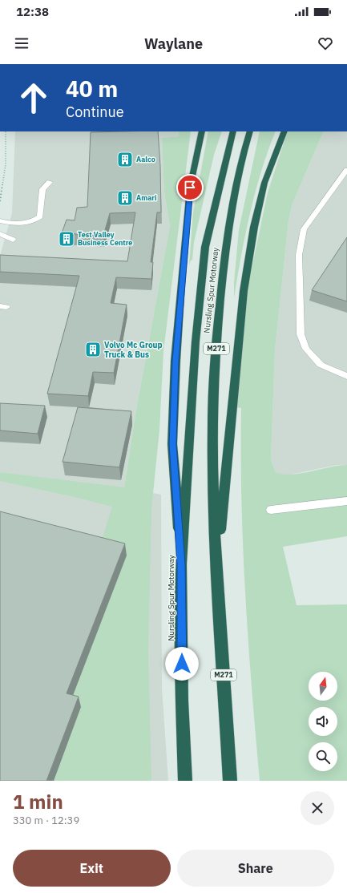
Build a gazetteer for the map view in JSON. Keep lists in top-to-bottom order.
{
  "streets": {
    "highway": ["Nursling Spur Motorway", "M271"]
  },
  "crossings": [
    ["Nursling Spur Motorway", "M271"]
  ],
  "places": {
    "building": [
      "Aalco",
      "Amari",
      "Test Valley Business Centre",
      "Volvo Mc Group Truck & Bus"
    ]
  },
  "north": "top",
  "page": {
    "status": "12:38",
    "header": "Waylane",
    "turn": ["40 m", "Continue"],
    "heading": ["1 min", "330 m · 12:39"],
    "buttons": ["Exit", "Share"]
  }
}
